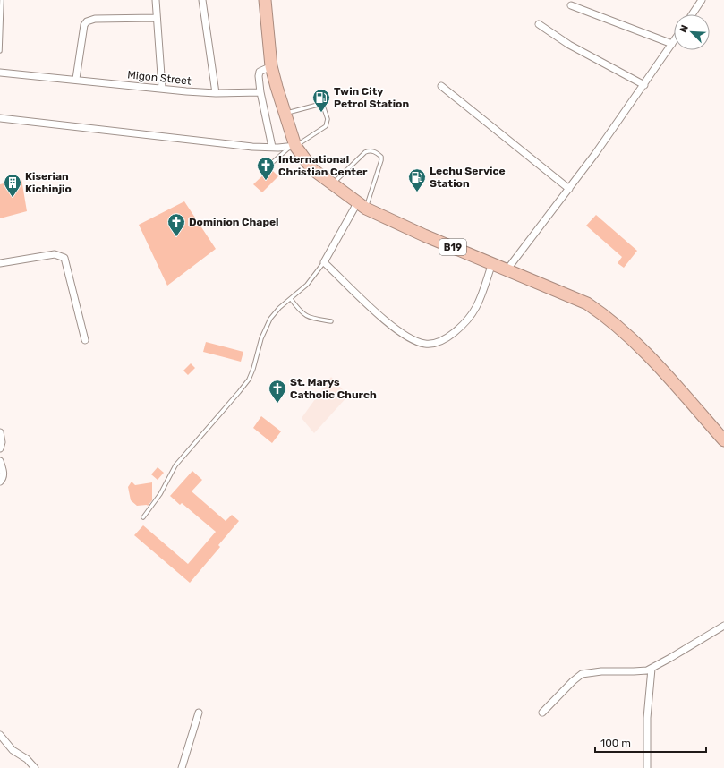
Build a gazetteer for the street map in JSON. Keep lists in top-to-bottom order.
{
  "streets": {
    "highway": ["B19"],
    "street": ["Migon Street"]
  },
  "places": {
    "fuel station": ["Twin City Petrol Station", "Lechu Service Station"],
    "church": ["International Christian Center", "Dominion Chapel", "St. Marys Catholic Church"],
    "building": ["Kiserian Kichinjio"]
  },
  "scale_bar": "100 m",
  "north": "top left"
}
